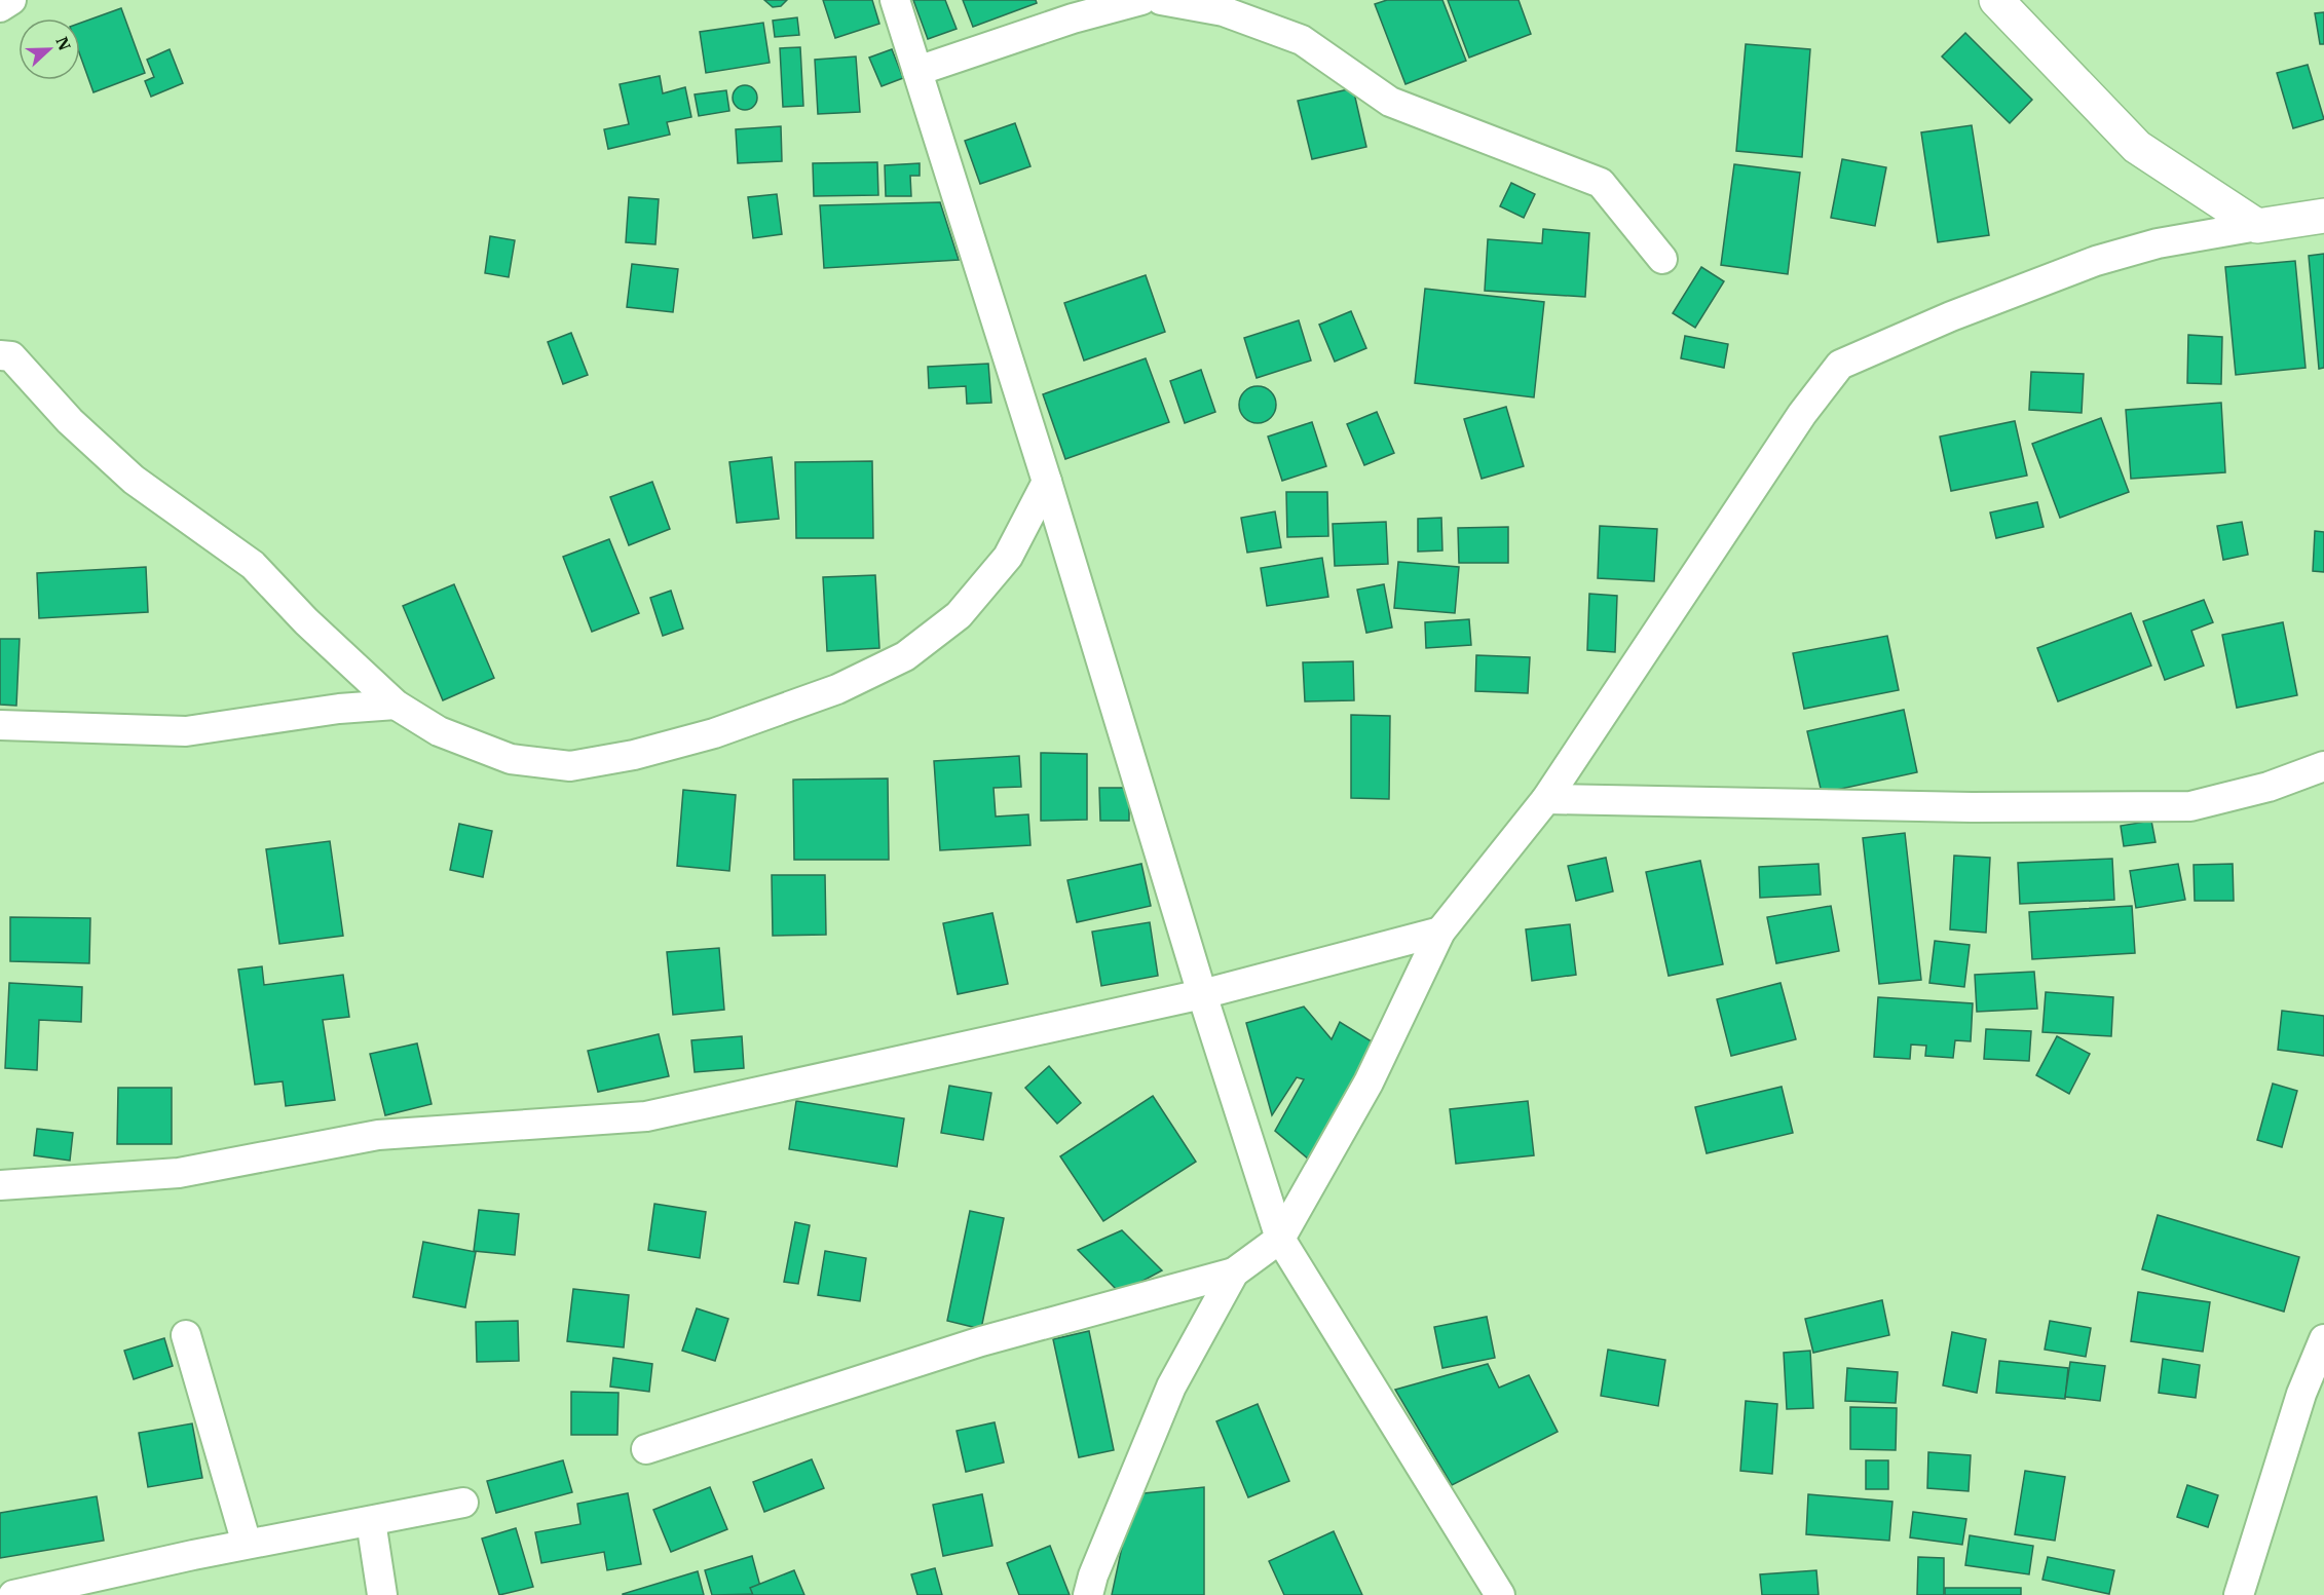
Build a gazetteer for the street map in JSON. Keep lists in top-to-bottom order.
{
  "north": "right"
}
